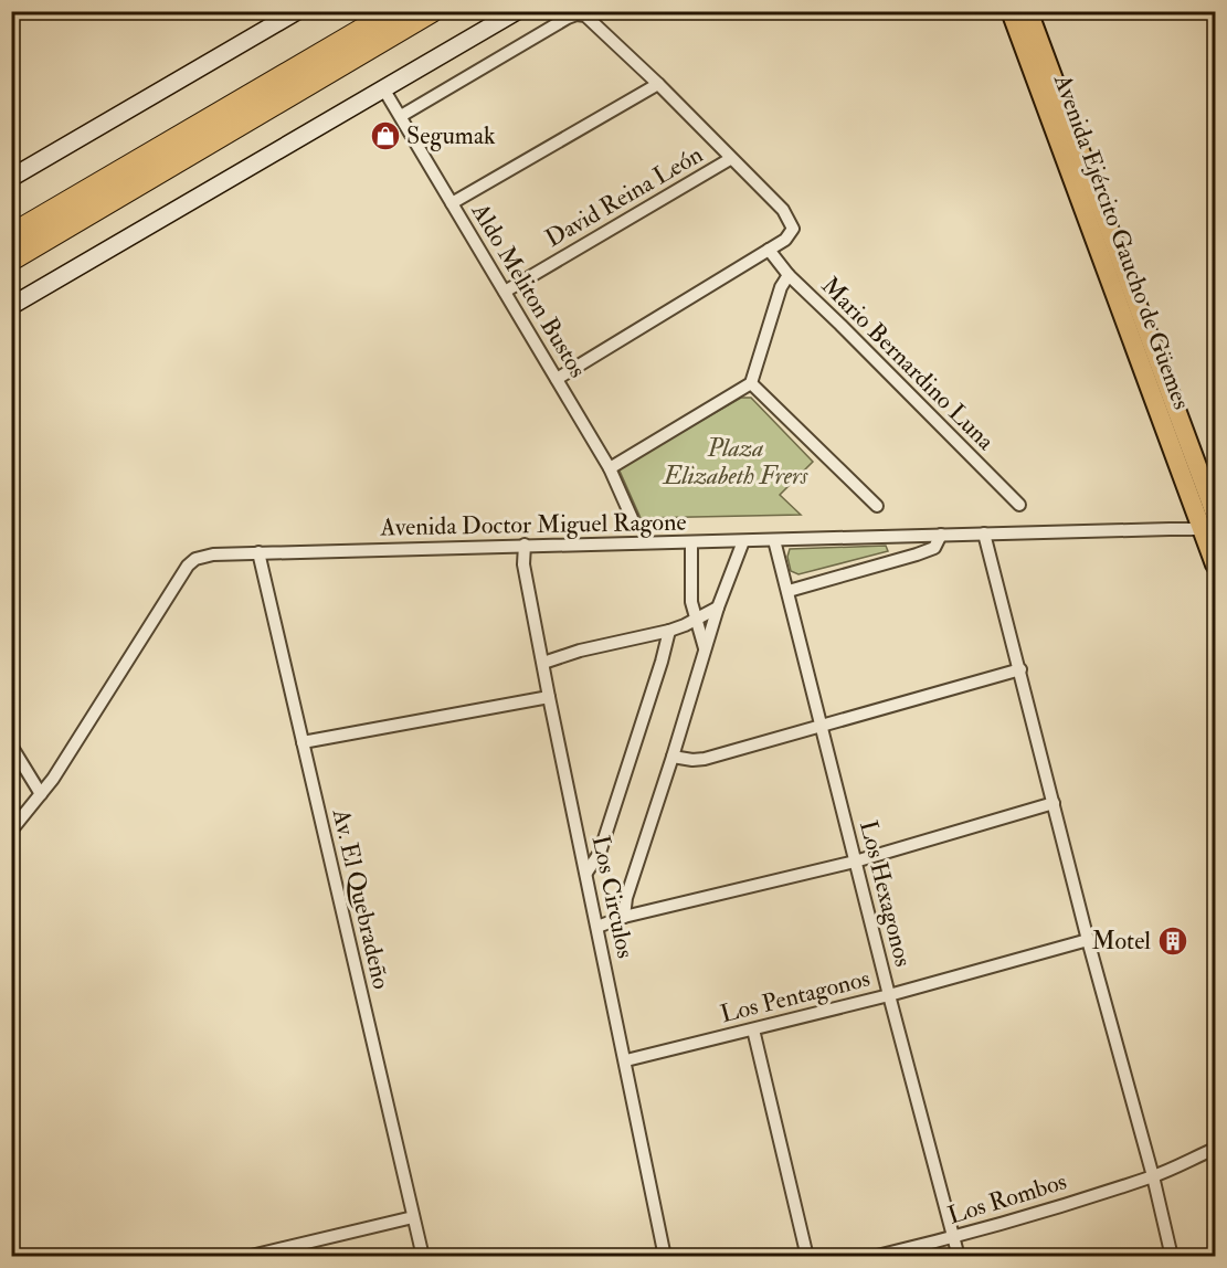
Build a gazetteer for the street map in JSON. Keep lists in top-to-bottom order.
{
  "streets": {
    "main road": ["Avenida Ejército Gaucho de Güemes"],
    "street": [
      "David Reina León",
      "Aldo Meliton Bustos",
      "Mario Bernardino Luna",
      "Avenida Doctor Miguel Ragone",
      "Los Hexagonos",
      "Los Circulos",
      "Av. El Quebradeño",
      "Los Pentagonos",
      "Los Rombos"
    ]
  },
  "crossings": [
    ["David Reina León", "Aldo Meliton Bustos"],
    ["Avenida Ejército Gaucho de Güemes", "Avenida Doctor Miguel Ragone"],
    ["Avenida Doctor Miguel Ragone", "Los Hexagonos"],
    ["Avenida Doctor Miguel Ragone", "Los Circulos"],
    ["Avenida Doctor Miguel Ragone", "Av. El Quebradeño"],
    ["Los Hexagonos", "Los Pentagonos"],
    ["Los Hexagonos", "Los Rombos"],
    ["Los Circulos", "Los Pentagonos"]
  ],
  "parks": ["Plaza Elizabeth Frers"],
  "places": {
    "shop": ["Segumak"],
    "building": ["Motel"]
  }
}
